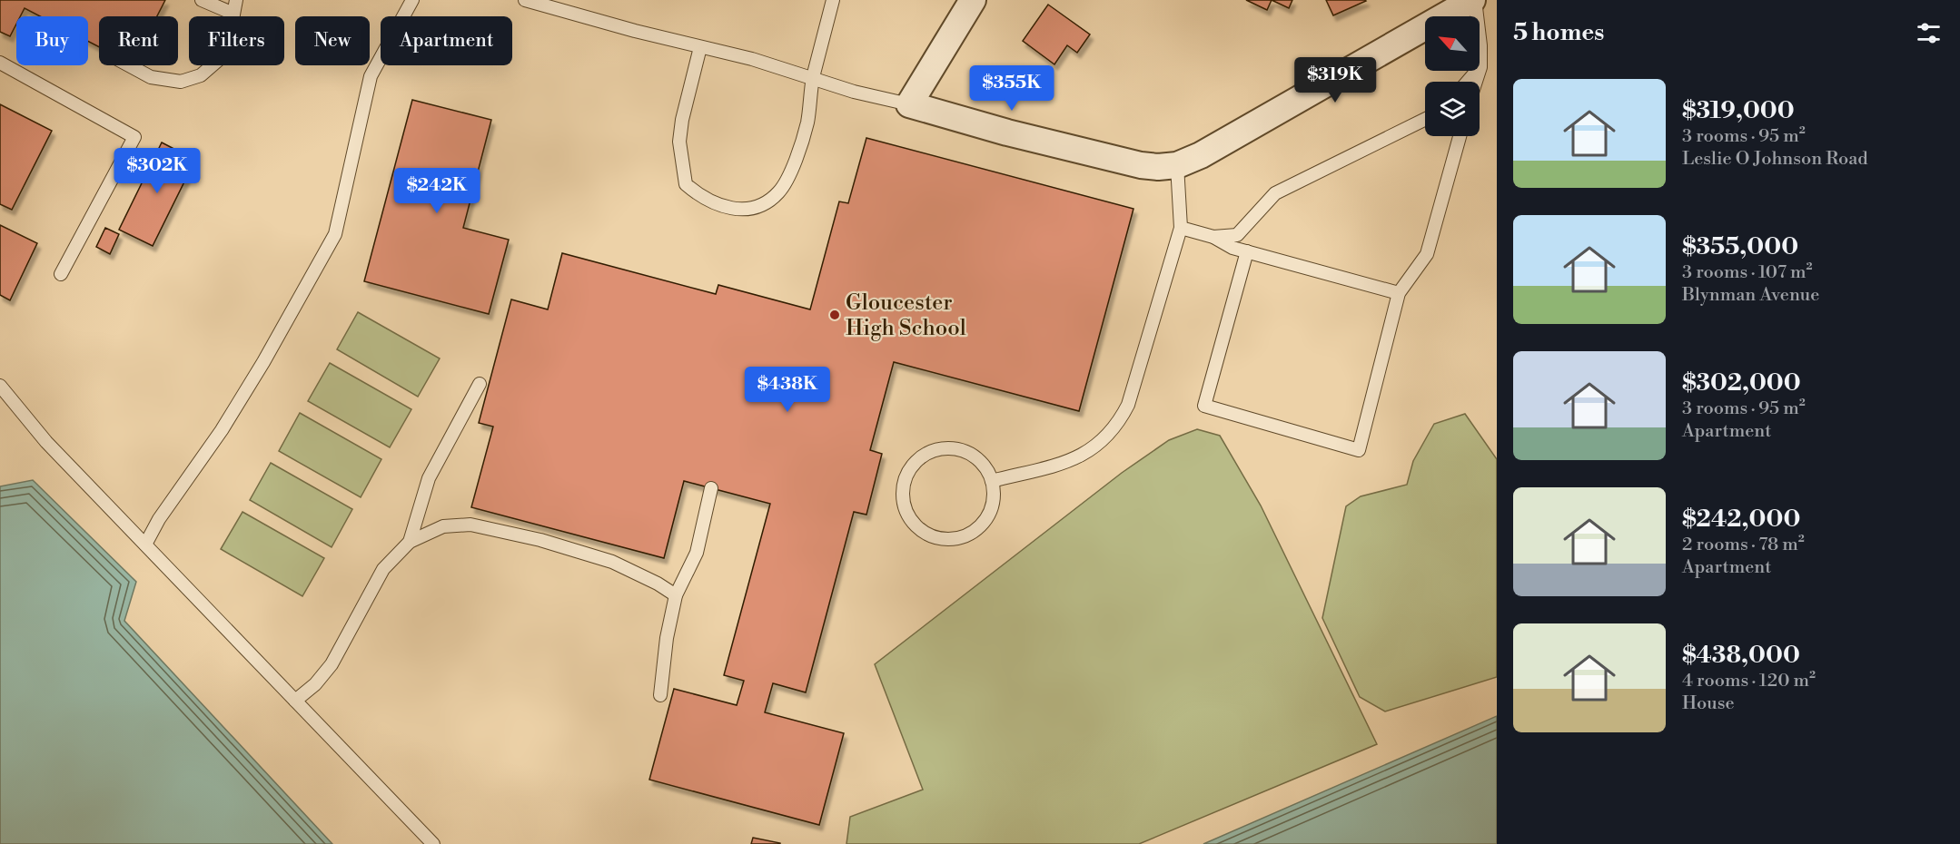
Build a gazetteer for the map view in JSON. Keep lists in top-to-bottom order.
{
  "places": ["Gloucester High School"],
  "north": "top left",
  "page": {
    "heading": "5 homes",
    "chip": [
      "Buy",
      "Rent",
      "Filters",
      "New",
      "Apartment"
    ],
    "price": [
      "$319K",
      "$355K",
      "$302K",
      "$242K",
      "$438K"
    ],
    "list": [
      {
        "name": "$319,000",
        "note": "3 rooms · 95 m² · Leslie O Johnson Road"
      },
      {
        "name": "$355,000",
        "note": "3 rooms · 107 m² · Blynman Avenue"
      },
      {
        "name": "$302,000",
        "note": "3 rooms · 95 m² · Apartment"
      },
      {
        "name": "$242,000",
        "note": "2 rooms · 78 m² · Apartment"
      },
      {
        "name": "$438,000",
        "note": "4 rooms · 120 m² · House"
      }
    ]
  }
}
